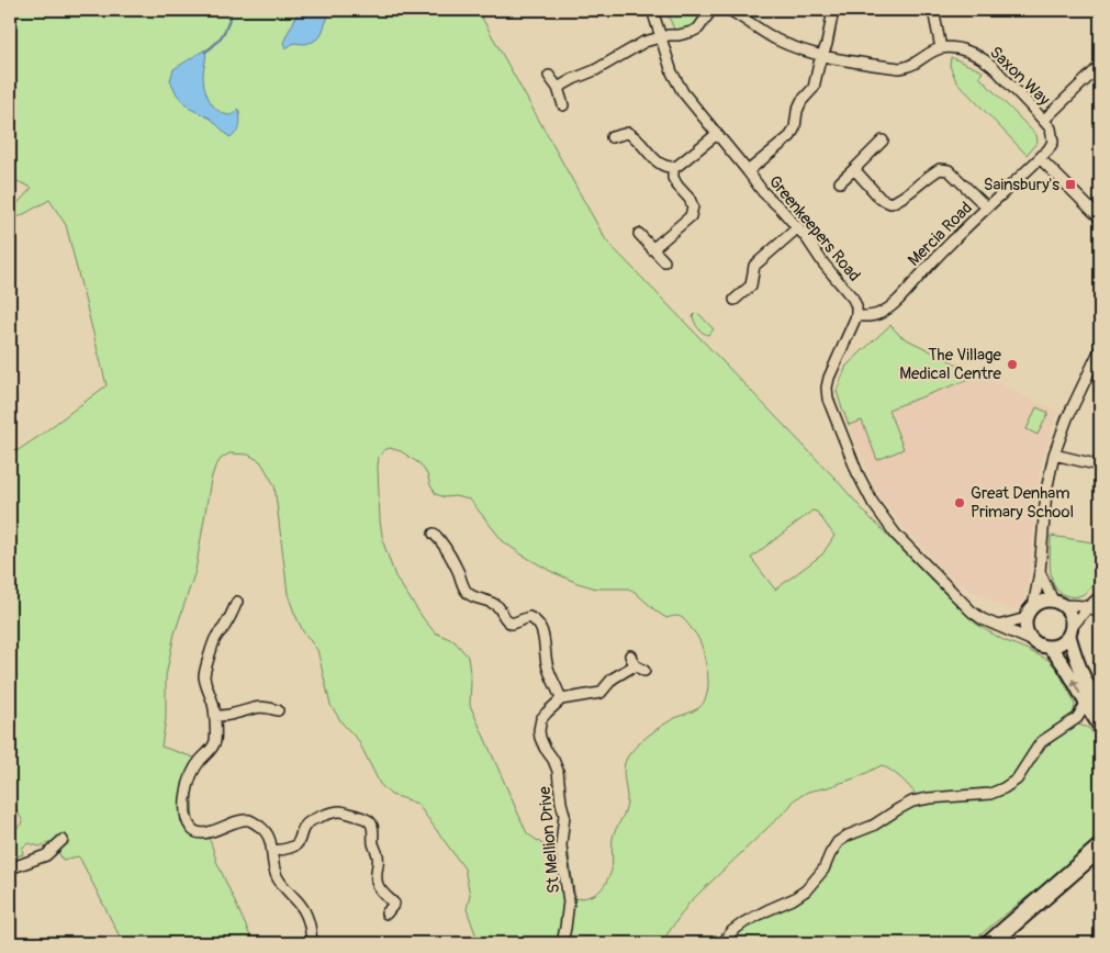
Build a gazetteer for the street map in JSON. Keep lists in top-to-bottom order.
{
  "streets": {
    "street": [
      "Saxon Way",
      "Greenkeepers Road",
      "Mercia Road",
      "St Mellion Drive"
    ]
  },
  "crossings": [
    ["Saxon Way", "Mercia Road"],
    ["Greenkeepers Road", "Mercia Road"]
  ],
  "places": {
    "transit": ["Sainsbury's"],
    "other": ["The Village Medical Centre", "Great Denham Primary School"]
  }
}
